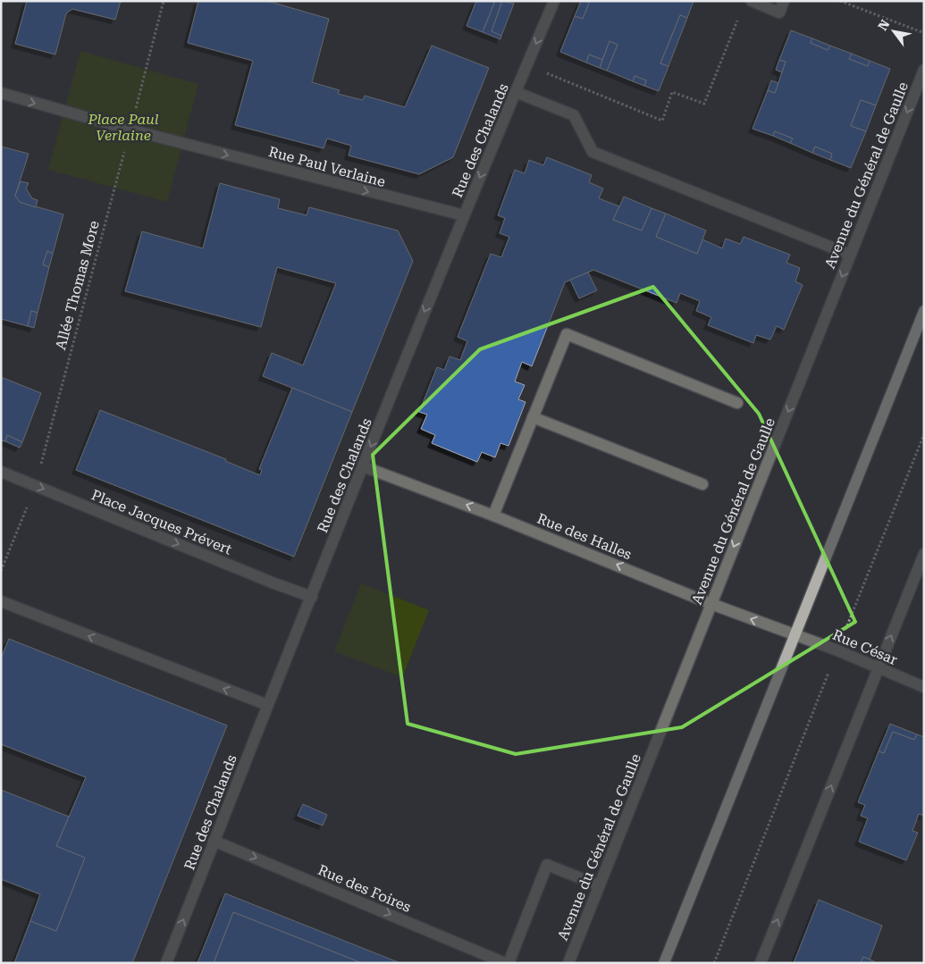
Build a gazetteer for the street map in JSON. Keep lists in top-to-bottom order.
{
  "streets": {
    "street": [
      "Rue des Chalands",
      "Rue Paul Verlaine",
      "Avenue du Général de Gaulle",
      "Place Jacques Prévert",
      "Rue des Halles",
      "Rue César",
      "Rue des Foires"
    ],
    "path": ["Allée Thomas More"]
  },
  "crossings": [
    ["Rue des Chalands", "Rue Paul Verlaine"],
    ["Rue des Chalands", "Place Jacques Prévert"],
    ["Rue des Chalands", "Rue des Halles"],
    ["Rue des Chalands", "Rue des Foires"],
    ["Rue Paul Verlaine", "Allée Thomas More"],
    ["Avenue du Général de Gaulle", "Rue des Halles"],
    ["Allée Thomas More", "Place Jacques Prévert"],
    ["Rue des Halles", "Rue César"]
  ],
  "one_way": [
    "Rue Paul Verlaine",
    "Avenue du Général de Gaulle",
    "Place Jacques Prévert",
    "Rue des Halles",
    "Rue des Foires"
  ],
  "parks": ["Place Paul Verlaine"],
  "north": "top left"
}
